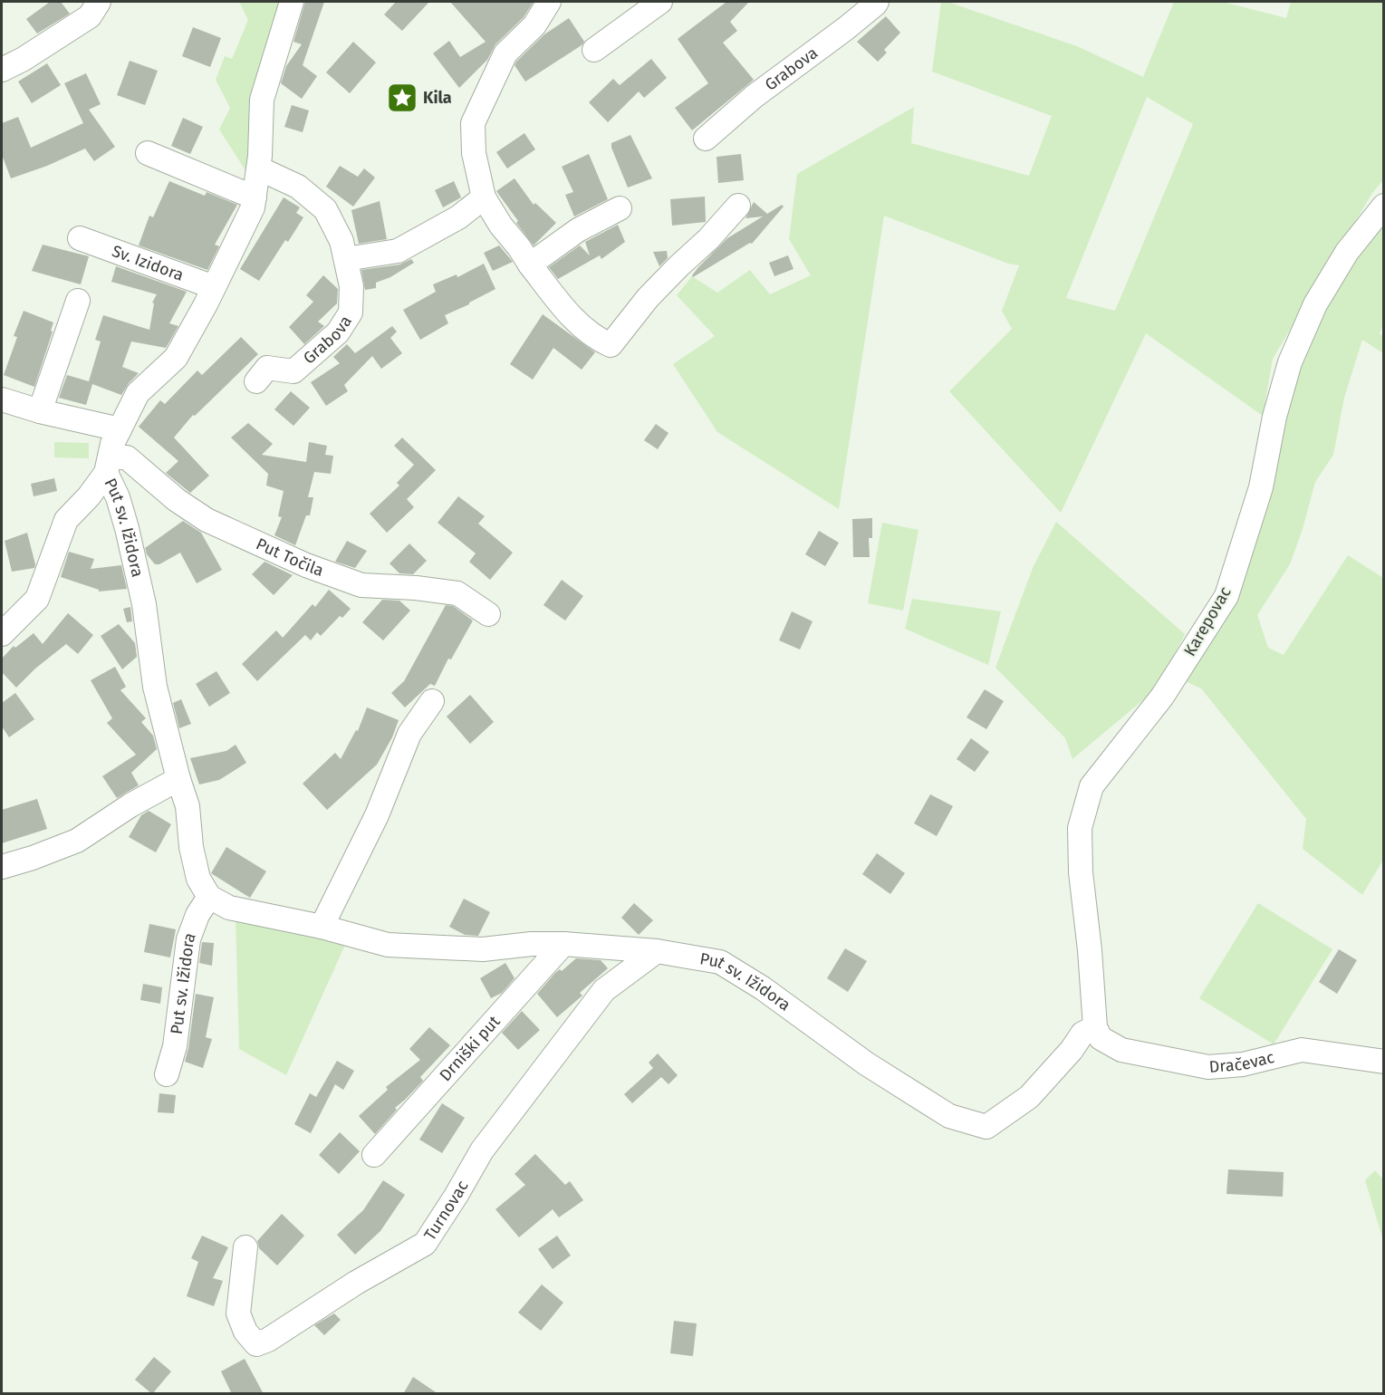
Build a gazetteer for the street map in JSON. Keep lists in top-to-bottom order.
{
  "streets": {
    "street": [
      "Grabova",
      "Sv. Izidora",
      "Put sv. Ižidora",
      "Put Točila",
      "Karepovac",
      "Drniški put",
      "Dračevac",
      "Turnovac"
    ]
  },
  "crossings": [
    ["Grabova", "Put sv. Ižidora"],
    ["Sv. Izidora", "Put sv. Ižidora"],
    ["Put sv. Ižidora", "Put Točila"],
    ["Put sv. Ižidora", "Karepovac"],
    ["Put sv. Ižidora", "Drniški put"],
    ["Put sv. Ižidora", "Dračevac"],
    ["Put sv. Ižidora", "Turnovac"],
    ["Karepovac", "Dračevac"]
  ],
  "places": {
    "place": ["Kila"]
  }
}
